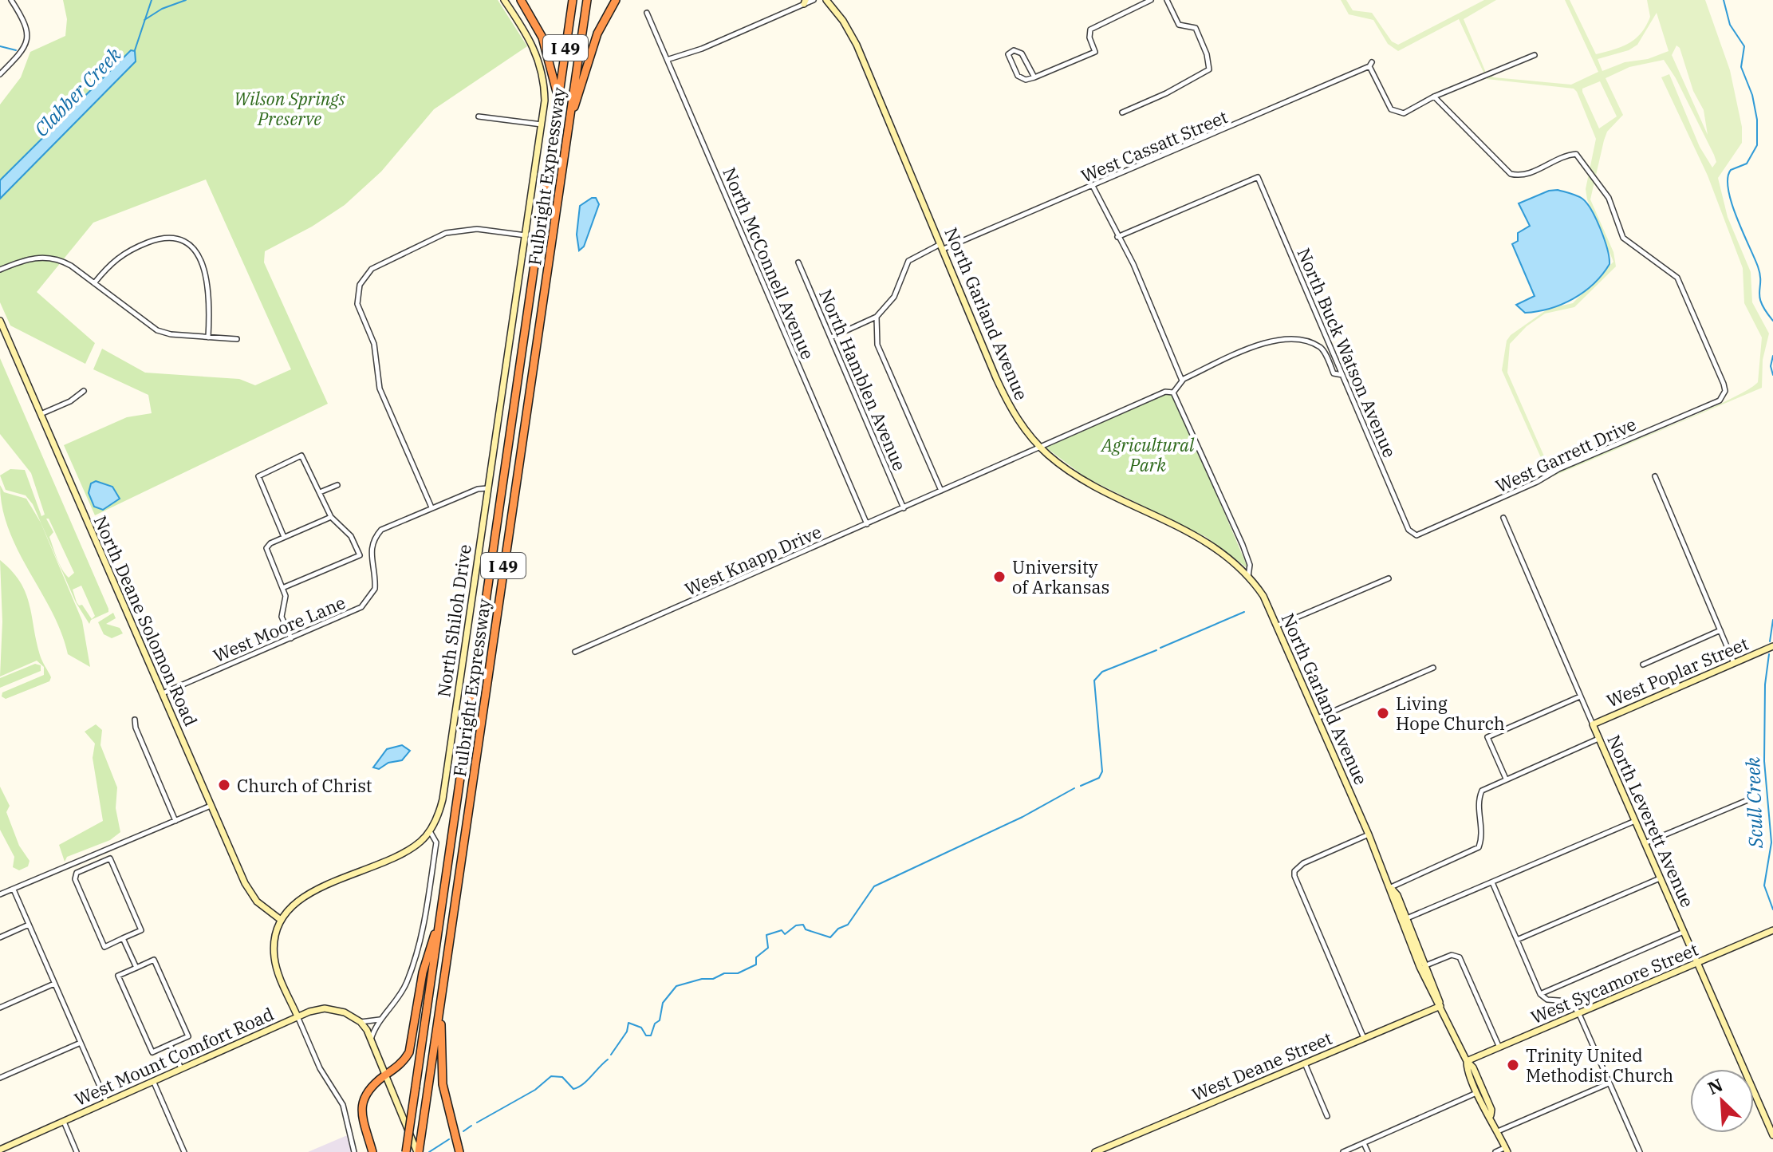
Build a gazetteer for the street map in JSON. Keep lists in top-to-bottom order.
{
  "streets": {
    "highway": ["I 49", "Fulbright Expressway"],
    "street": [
      "West Cassatt Street",
      "North McConnell Avenue",
      "North Garland Avenue",
      "North Buck Watson Avenue",
      "North Hamblen Avenue",
      "West Garrett Drive",
      "West Knapp Drive",
      "North Deane Solomon Road",
      "North Shiloh Drive",
      "West Moore Lane",
      "West Poplar Street",
      "North Leverett Avenue",
      "West Sycamore Street",
      "West Mount Comfort Road",
      "West Deane Street"
    ]
  },
  "crossings": [
    ["West Cassatt Street", "North Garland Avenue"],
    ["West Cassatt Street", "West Garrett Drive"],
    ["North McConnell Avenue", "West Knapp Drive"],
    ["North Garland Avenue", "West Knapp Drive"],
    ["North Garland Avenue", "West Sycamore Street"],
    ["North Garland Avenue", "West Deane Street"],
    ["North Buck Watson Avenue", "West Garrett Drive"],
    ["North Hamblen Avenue", "West Knapp Drive"],
    ["North Deane Solomon Road", "North Shiloh Drive"],
    ["North Deane Solomon Road", "West Moore Lane"],
    ["North Shiloh Drive", "West Moore Lane"],
    ["West Poplar Street", "North Leverett Avenue"],
    ["North Leverett Avenue", "West Sycamore Street"]
  ],
  "water": ["Clabber Creek", "Scull Creek"],
  "parks": ["Wilson Springs Preserve", "Agricultural Park"],
  "places": [
    "University of Arkansas",
    "Living Hope Church",
    "Church of Christ",
    "Trinity United Methodist Church"
  ],
  "north": "top left"
}
